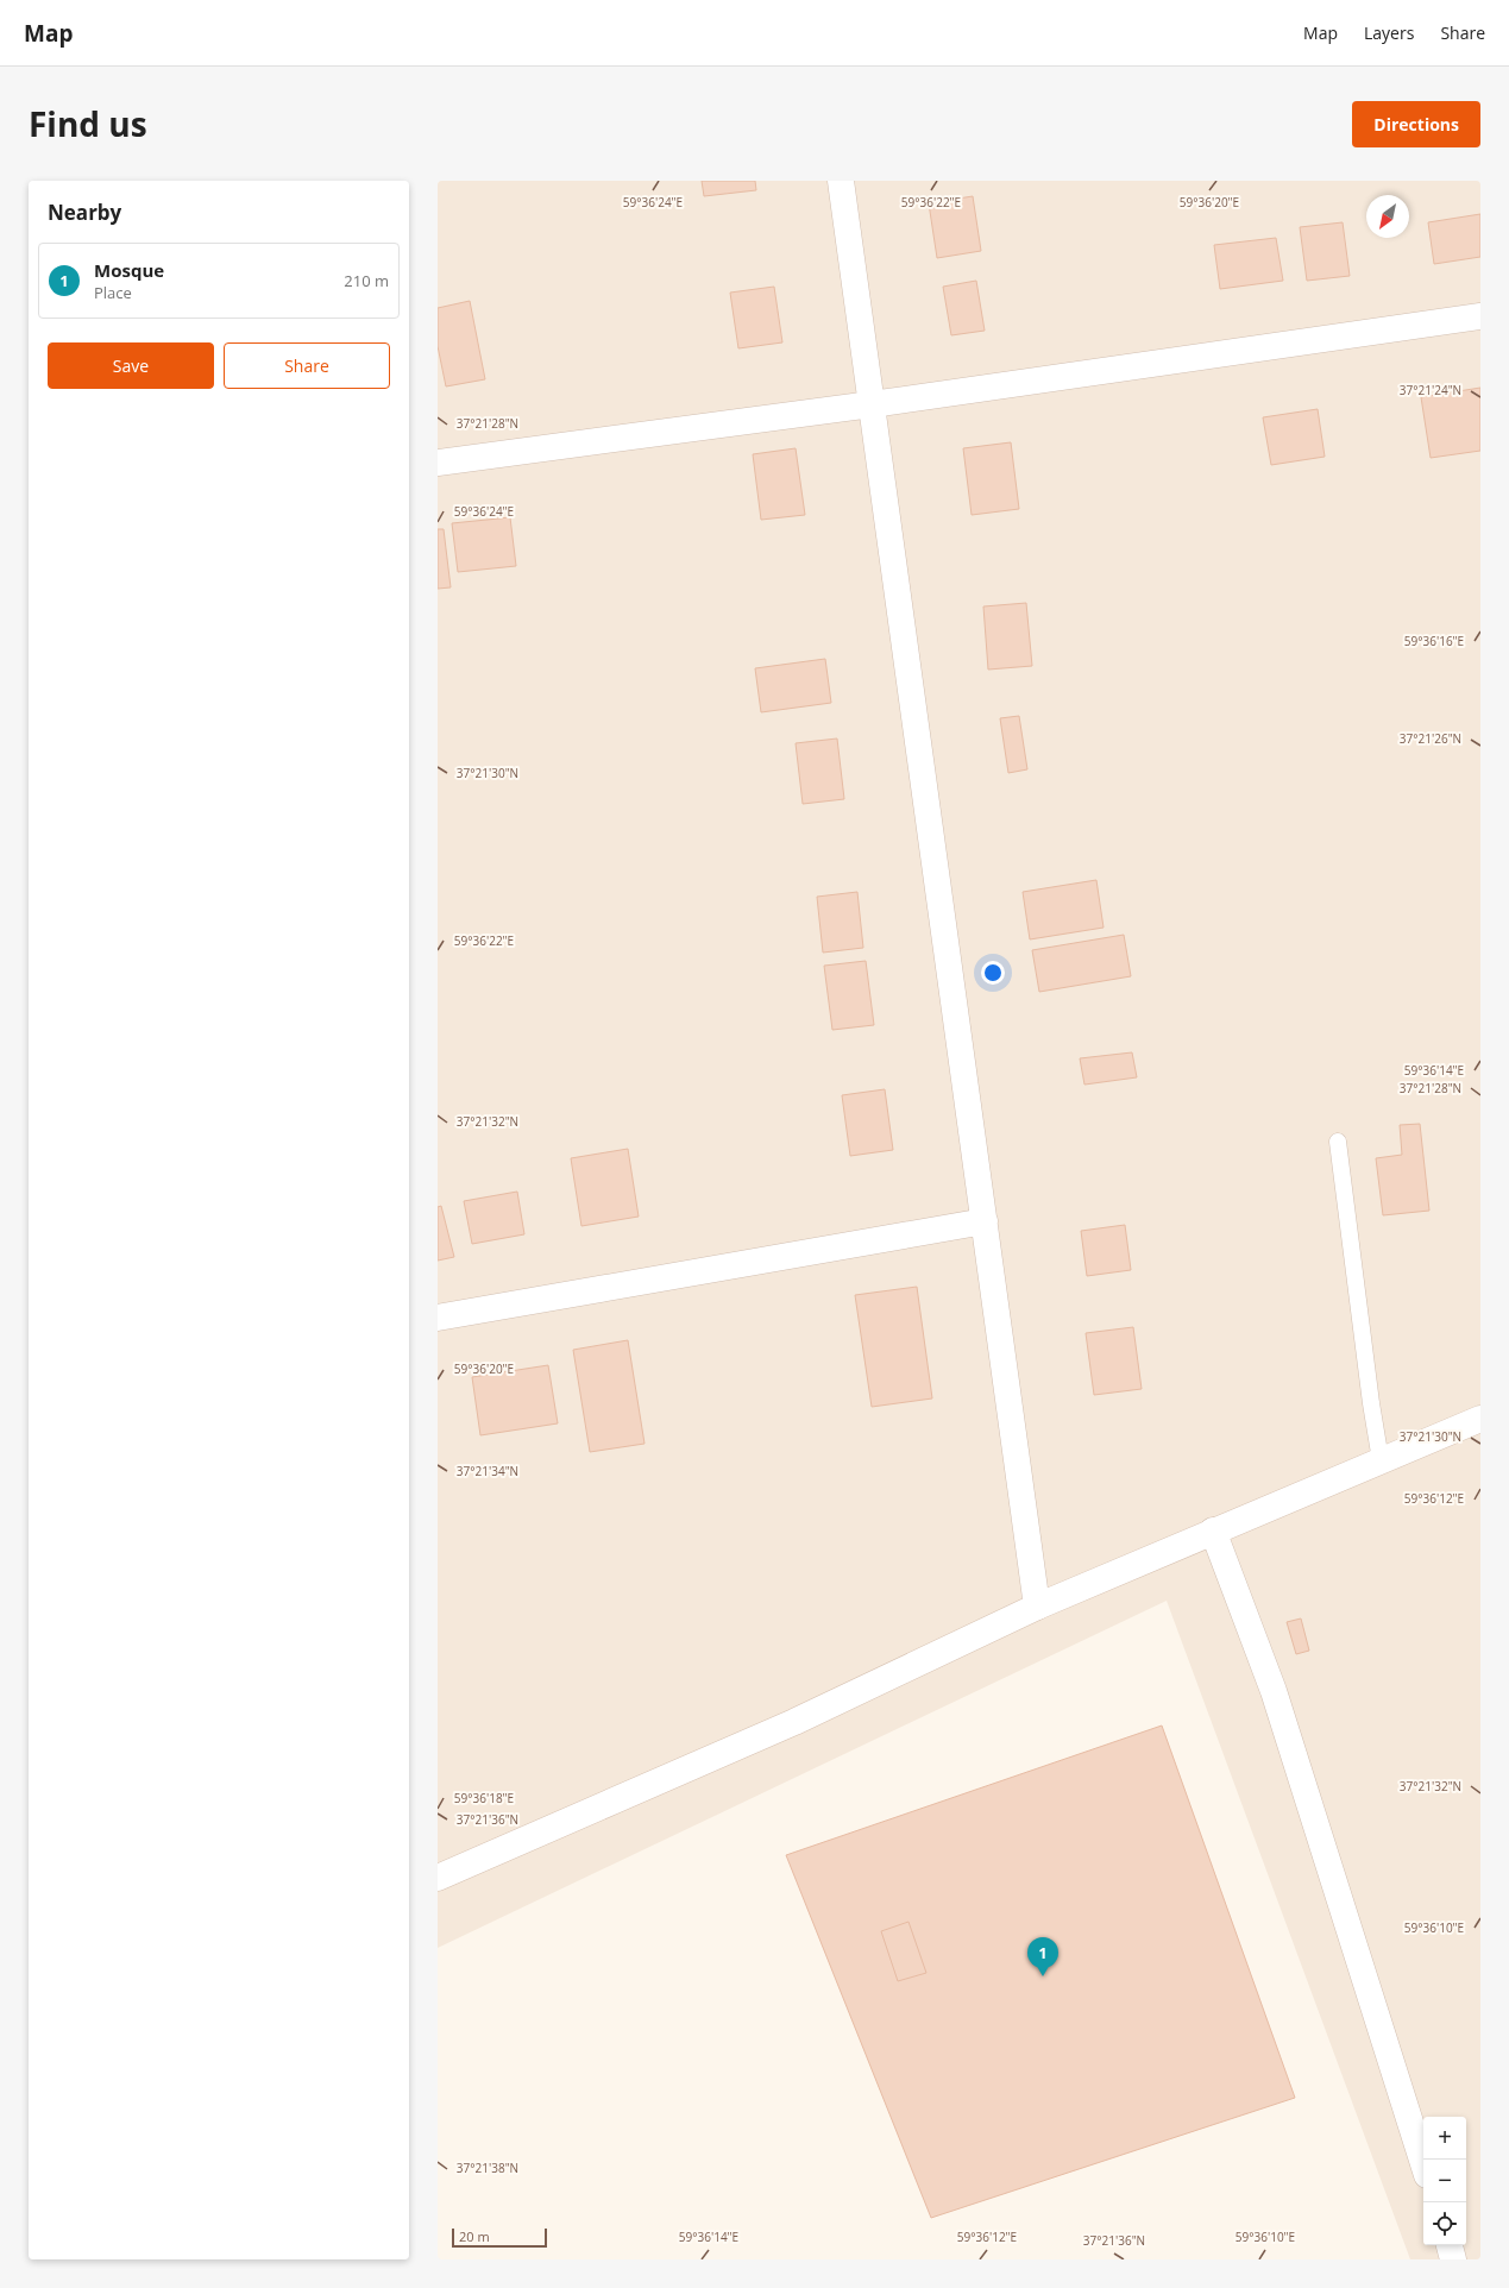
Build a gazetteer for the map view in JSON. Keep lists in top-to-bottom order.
{
  "scale_bar": "20 m",
  "north": "bottom left",
  "page": {
    "header": "Map",
    "nav": ["Map", "Layers", "Share"],
    "title": "Find us",
    "buttons": [
      "Directions",
      ["Save", "Share"]
    ],
    "heading": "Nearby",
    "list": [
      {
        "mark": "1",
        "name": "Mosque",
        "note": "Place",
        "value": "210 m"
      }
    ],
    "pins": "1",
    "map_buttons": ["+", "−"],
    "scale": "20 m"
  },
  "coordinates": [
    "59°36'24\"E",
    "59°36'22\"E",
    "59°36'20\"E",
    "37°21'24\"N",
    "37°21'28\"N",
    "59°36'16\"E",
    "37°21'26\"N",
    "37°21'30\"N",
    "59°36'14\"E",
    "37°21'32\"N",
    "37°21'34\"N",
    "59°36'12\"E",
    "59°36'18\"E",
    "37°21'36\"N",
    "59°36'10\"E",
    "37°21'38\"N"
  ]
}
